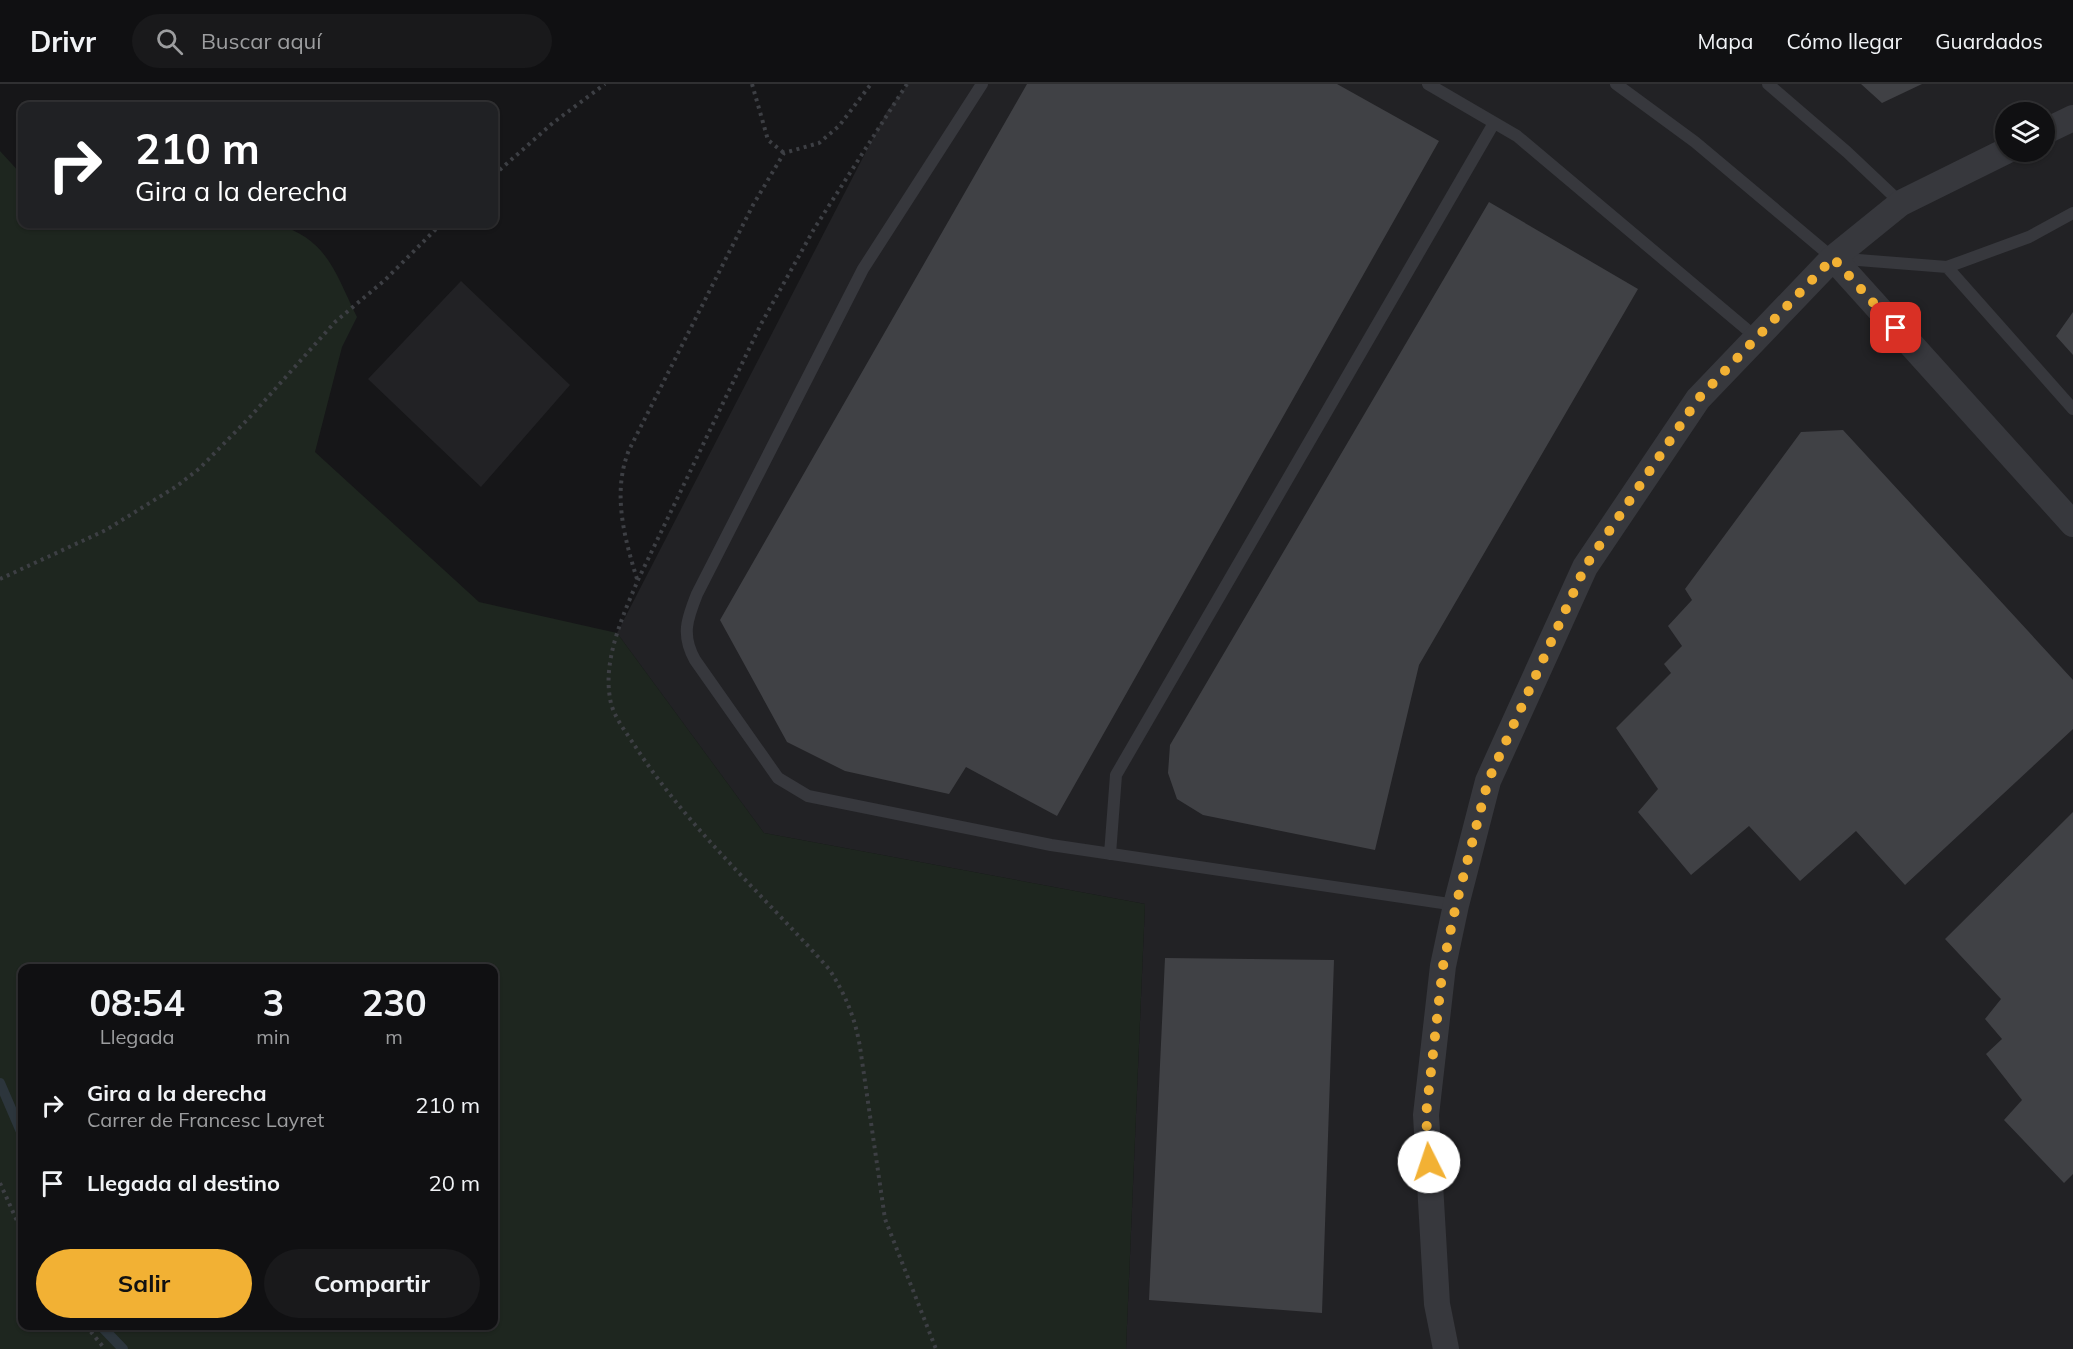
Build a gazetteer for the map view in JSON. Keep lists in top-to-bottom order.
{
  "page": {
    "header": "Drivr",
    "search": "Buscar aquí",
    "nav": ["Mapa", "Cómo llegar", "Guardados"],
    "turn": ["210 m", "Gira a la derecha"],
    "eta": [
      "08:54",
      "Llegada",
      "3",
      "min",
      "230",
      "m"
    ],
    "list": [
      {
        "name": "Gira a la derecha",
        "note": "Carrer de Francesc Layret",
        "value": "210 m"
      },
      {
        "name": "Llegada al destino",
        "value": "20 m"
      }
    ],
    "buttons": ["Salir", "Compartir"]
  }
}
